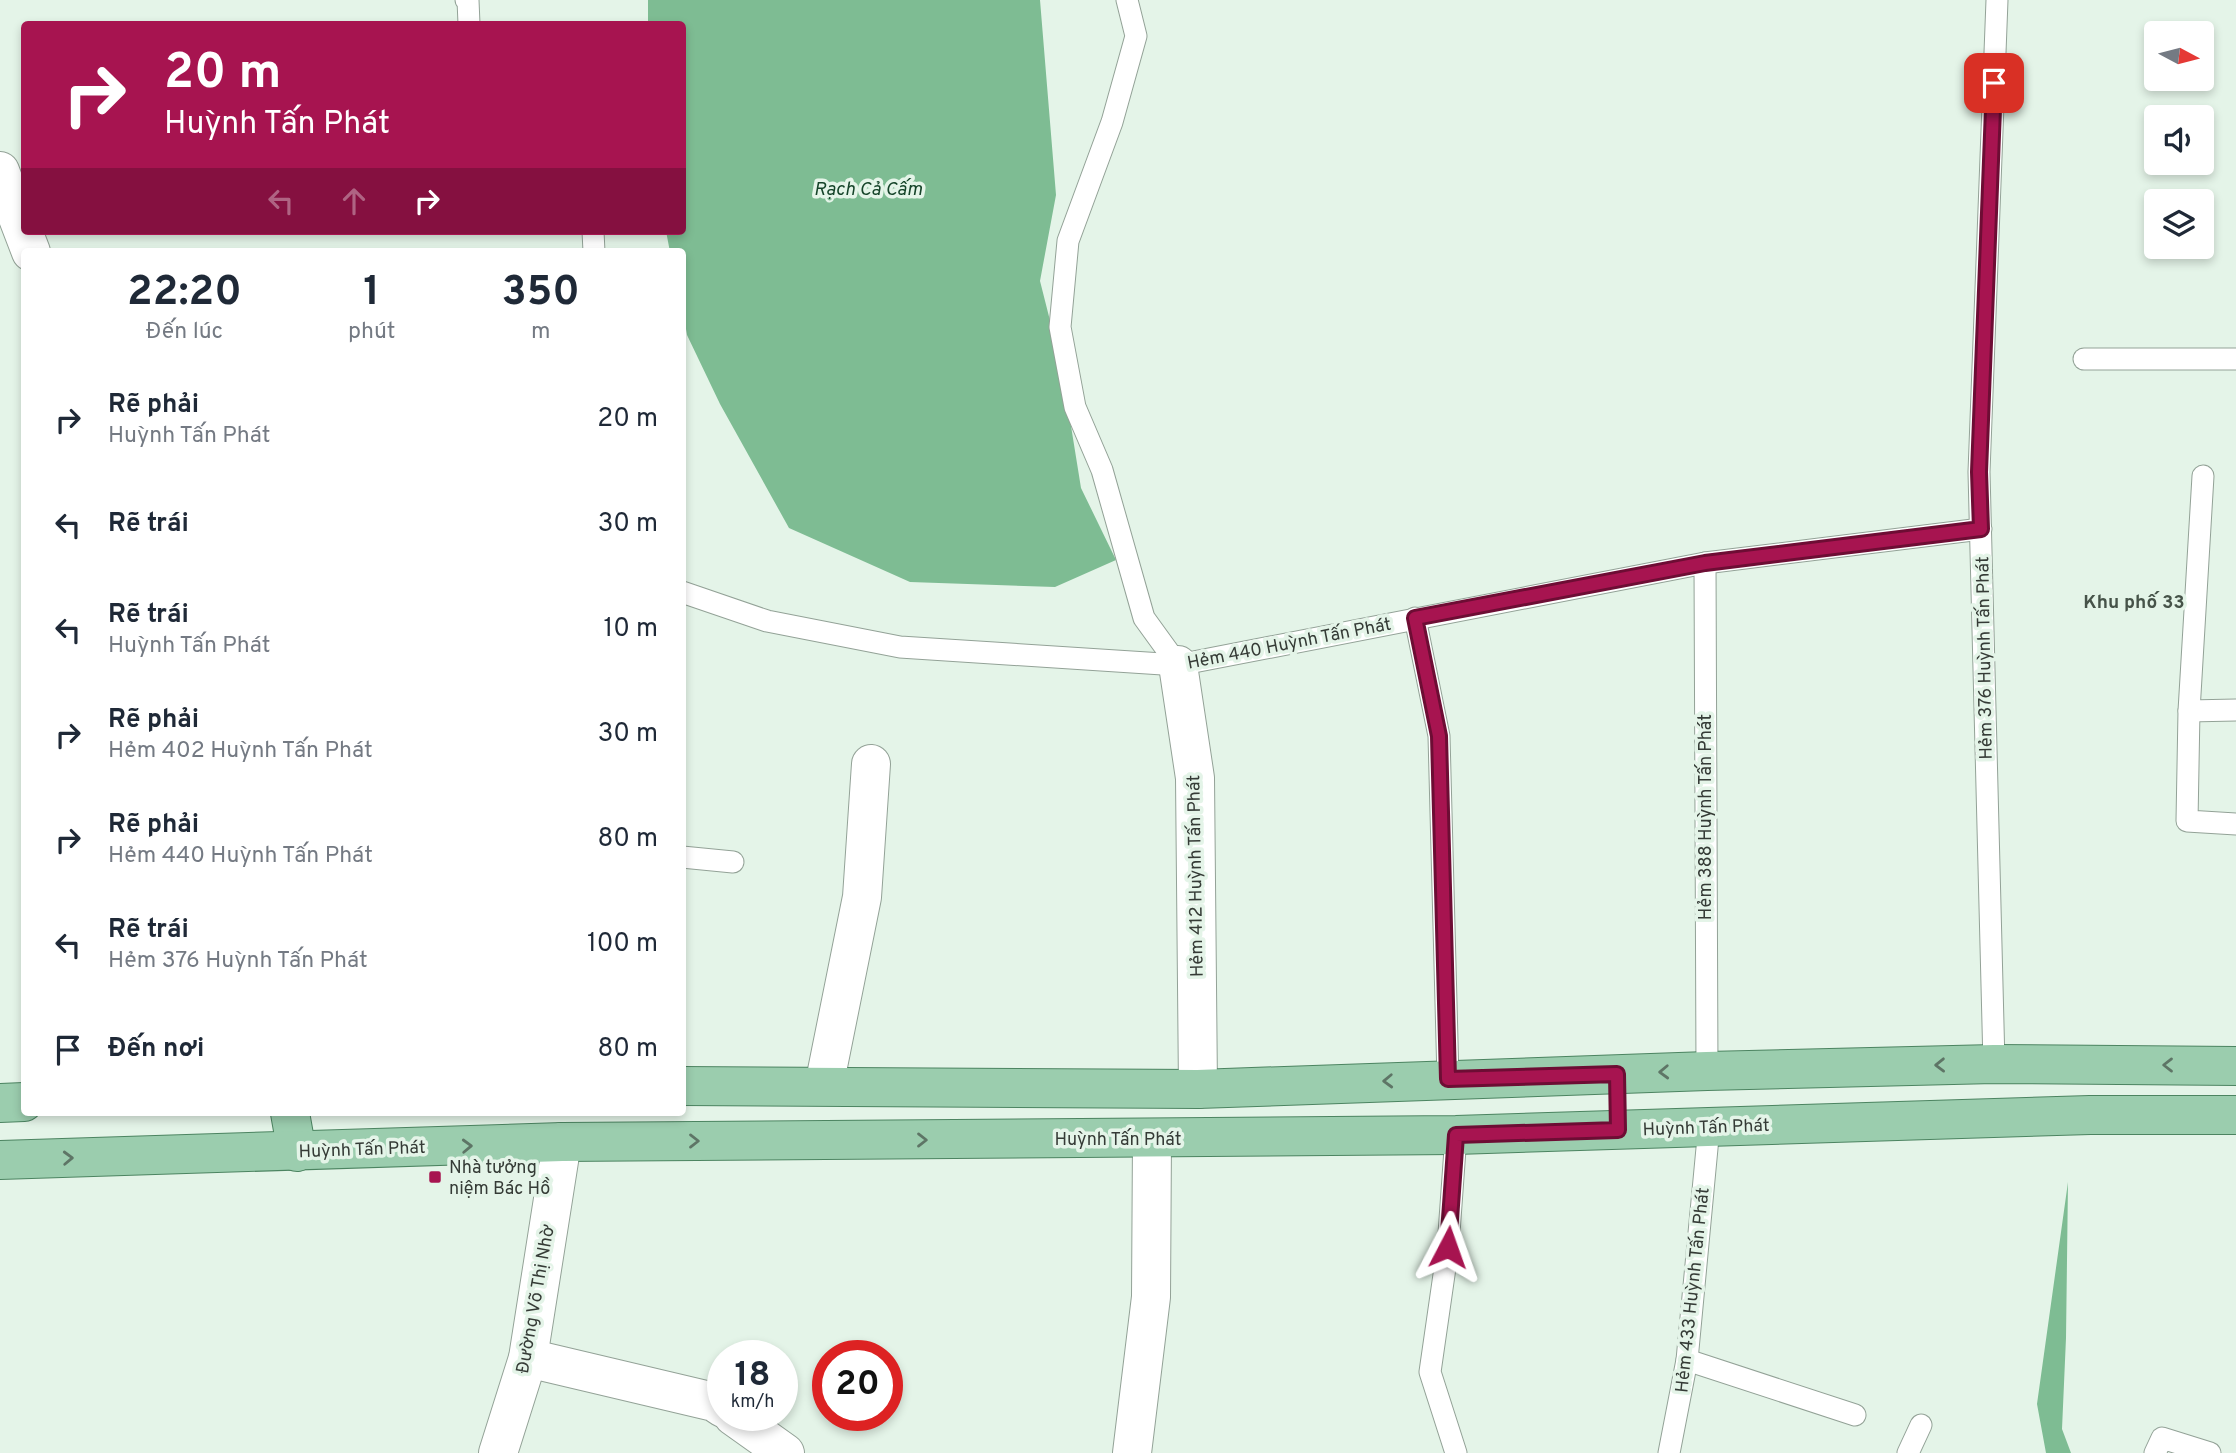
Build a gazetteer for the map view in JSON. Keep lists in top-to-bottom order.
{
  "streets": {
    "main road": ["Huỳnh Tấn Phát"],
    "street": ["Hẻm 412 Huỳnh Tấn Phát", "Đường Võ Thị Nhờ"],
    "lane": [
      "Hẻm 440 Huỳnh Tấn Phát",
      "Hẻm 376 Huỳnh Tấn Phát",
      "Hẻm 388 Huỳnh Tấn Phát",
      "Hẻm 433 Huỳnh Tấn Phát"
    ]
  },
  "crossings": [
    ["Hẻm 440 Huỳnh Tấn Phát", "Hẻm 376 Huỳnh Tấn Phát"],
    ["Hẻm 440 Huỳnh Tấn Phát", "Hẻm 388 Huỳnh Tấn Phát"],
    ["Hẻm 440 Huỳnh Tấn Phát", "Hẻm 412 Huỳnh Tấn Phát"],
    ["Huỳnh Tấn Phát", "Hẻm 433 Huỳnh Tấn Phát"],
    ["Huỳnh Tấn Phát", "Đường Võ Thị Nhờ"]
  ],
  "districts": ["Khu phố 33"],
  "water": ["Rạch Cả Cấm"],
  "places": {
    "transit": ["Nhà tưởng niệm Bác Hồ"]
  },
  "north": "right",
  "page": {
    "turn": ["20 m", "Huỳnh Tấn Phát"],
    "eta": [
      "22:20",
      "Đến lúc",
      "1",
      "phút",
      "350",
      "m"
    ],
    "list": [
      {
        "name": "Rẽ phải",
        "note": "Huỳnh Tấn Phát",
        "value": "20 m"
      },
      {
        "name": "Rẽ trái",
        "value": "30 m"
      },
      {
        "name": "Rẽ trái",
        "note": "Huỳnh Tấn Phát",
        "value": "10 m"
      },
      {
        "name": "Rẽ phải",
        "note": "Hẻm 402 Huỳnh Tấn Phát",
        "value": "30 m"
      },
      {
        "name": "Rẽ phải",
        "note": "Hẻm 440 Huỳnh Tấn Phát",
        "value": "80 m"
      },
      {
        "name": "Rẽ trái",
        "note": "Hẻm 376 Huỳnh Tấn Phát",
        "value": "100 m"
      },
      {
        "name": "Đến nơi",
        "value": "80 m"
      }
    ],
    "speed": "18 km/h",
    "limit": "20"
  }
}
